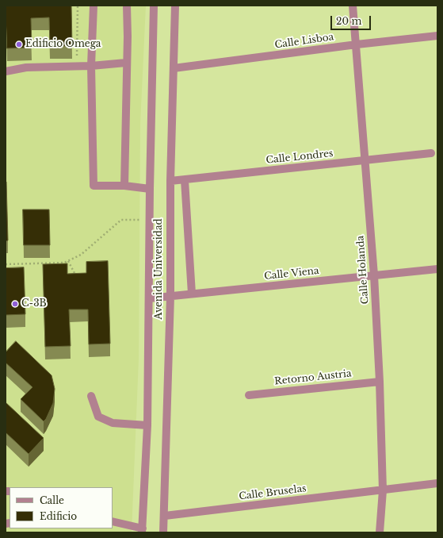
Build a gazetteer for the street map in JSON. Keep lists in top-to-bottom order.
{
  "streets": {
    "street": [
      "Calle Lisboa",
      "Calle Londres",
      "Avenida Universidad",
      "Calle Holanda",
      "Calle Viena",
      "Retorno Austria",
      "Calle Bruselas"
    ]
  },
  "crossings": [
    ["Calle Lisboa", "Avenida Universidad"],
    ["Calle Lisboa", "Calle Holanda"],
    ["Calle Londres", "Avenida Universidad"],
    ["Calle Londres", "Calle Holanda"],
    ["Avenida Universidad", "Calle Viena"],
    ["Avenida Universidad", "Calle Bruselas"],
    ["Calle Holanda", "Calle Viena"],
    ["Calle Holanda", "Retorno Austria"],
    ["Calle Holanda", "Calle Bruselas"]
  ],
  "places": ["Edificio Omega", "C-3B"],
  "legend": ["Calle", "Edificio"],
  "scale_bar": "20 m"
}
